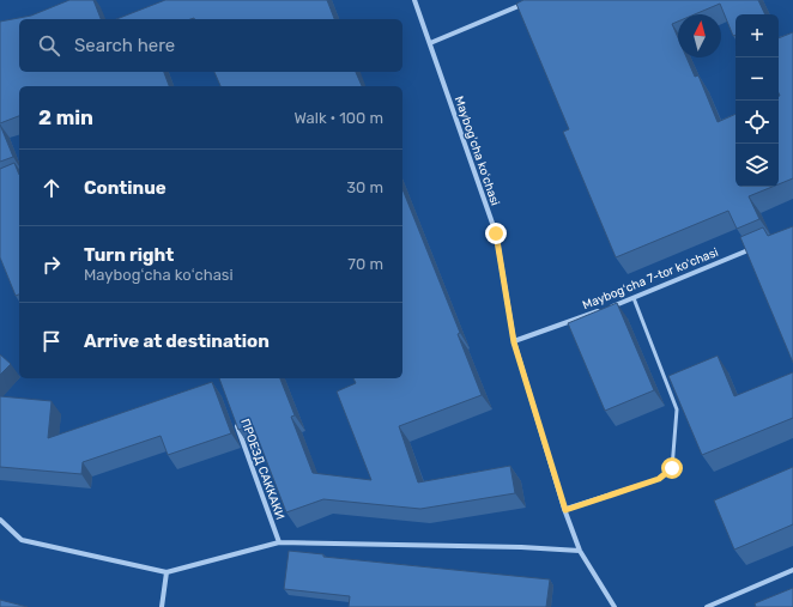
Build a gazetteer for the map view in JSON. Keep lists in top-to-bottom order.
{
  "streets": {
    "street": ["Maybogʻcha koʻchasi", "Maybogʻcha 7-tor koʻchasi", "ПРОЕЗД САККАКИ"]
  },
  "crossings": [
    ["Maybogʻcha koʻchasi", "Maybogʻcha 7-tor koʻchasi"]
  ],
  "north": "top",
  "page": {
    "map_buttons": ["+", "−"],
    "search": "Search here",
    "heading": ["2 min", "Walk · 100 m"],
    "list": [
      ["Continue", "30 m"],
      ["Turn right", "Maybogʻcha koʻchasi", "70 m"],
      "Arrive at destination"
    ]
  }
}
